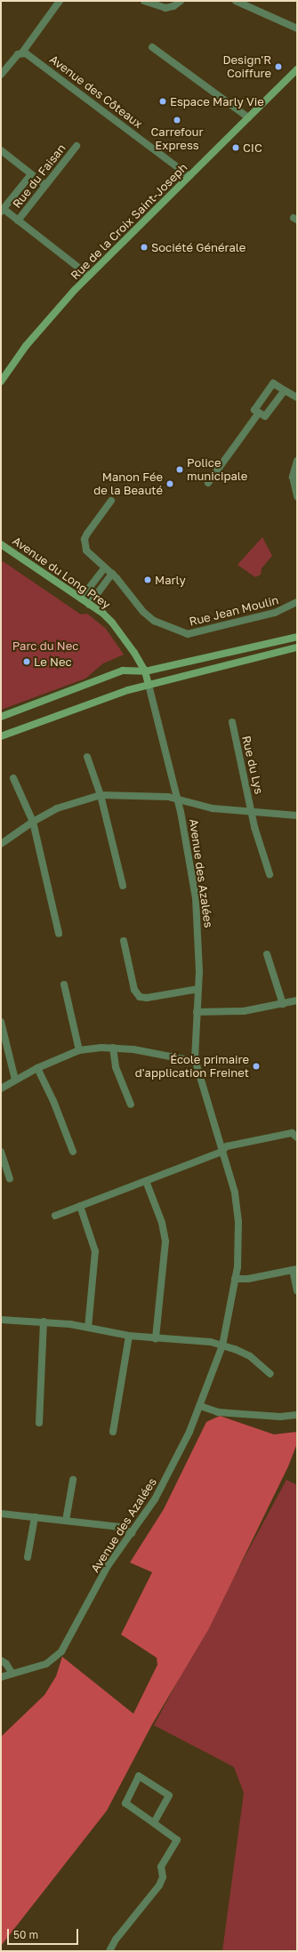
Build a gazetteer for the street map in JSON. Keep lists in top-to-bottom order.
{
  "streets": {
    "main road": ["Rue de la Croix Saint-Joseph", "Avenue du Long Prey"],
    "street": [
      "Avenue des Côteaux",
      "Rue du Faisan",
      "Rue Jean Moulin",
      "Rue du Lys",
      "Avenue des Azalées"
    ]
  },
  "crossings": [
    ["Avenue des Côteaux", "Rue de la Croix Saint-Joseph"],
    ["Rue du Faisan", "Rue de la Croix Saint-Joseph"],
    ["Avenue du Long Prey", "Avenue des Azalées"],
    ["Rue du Lys", "Avenue des Azalées"]
  ],
  "parks": ["Parc du Nec"],
  "places": [
    "Design'R Coiffure",
    "Espace Marly Vie",
    "Carrefour Express",
    "CIC",
    "Société Générale",
    "Police municipale",
    "Manon Fée de la Beauté",
    "Marly",
    "Le Nec",
    "École primaire d'application Freinet"
  ],
  "scale_bar": "50 m"
}
